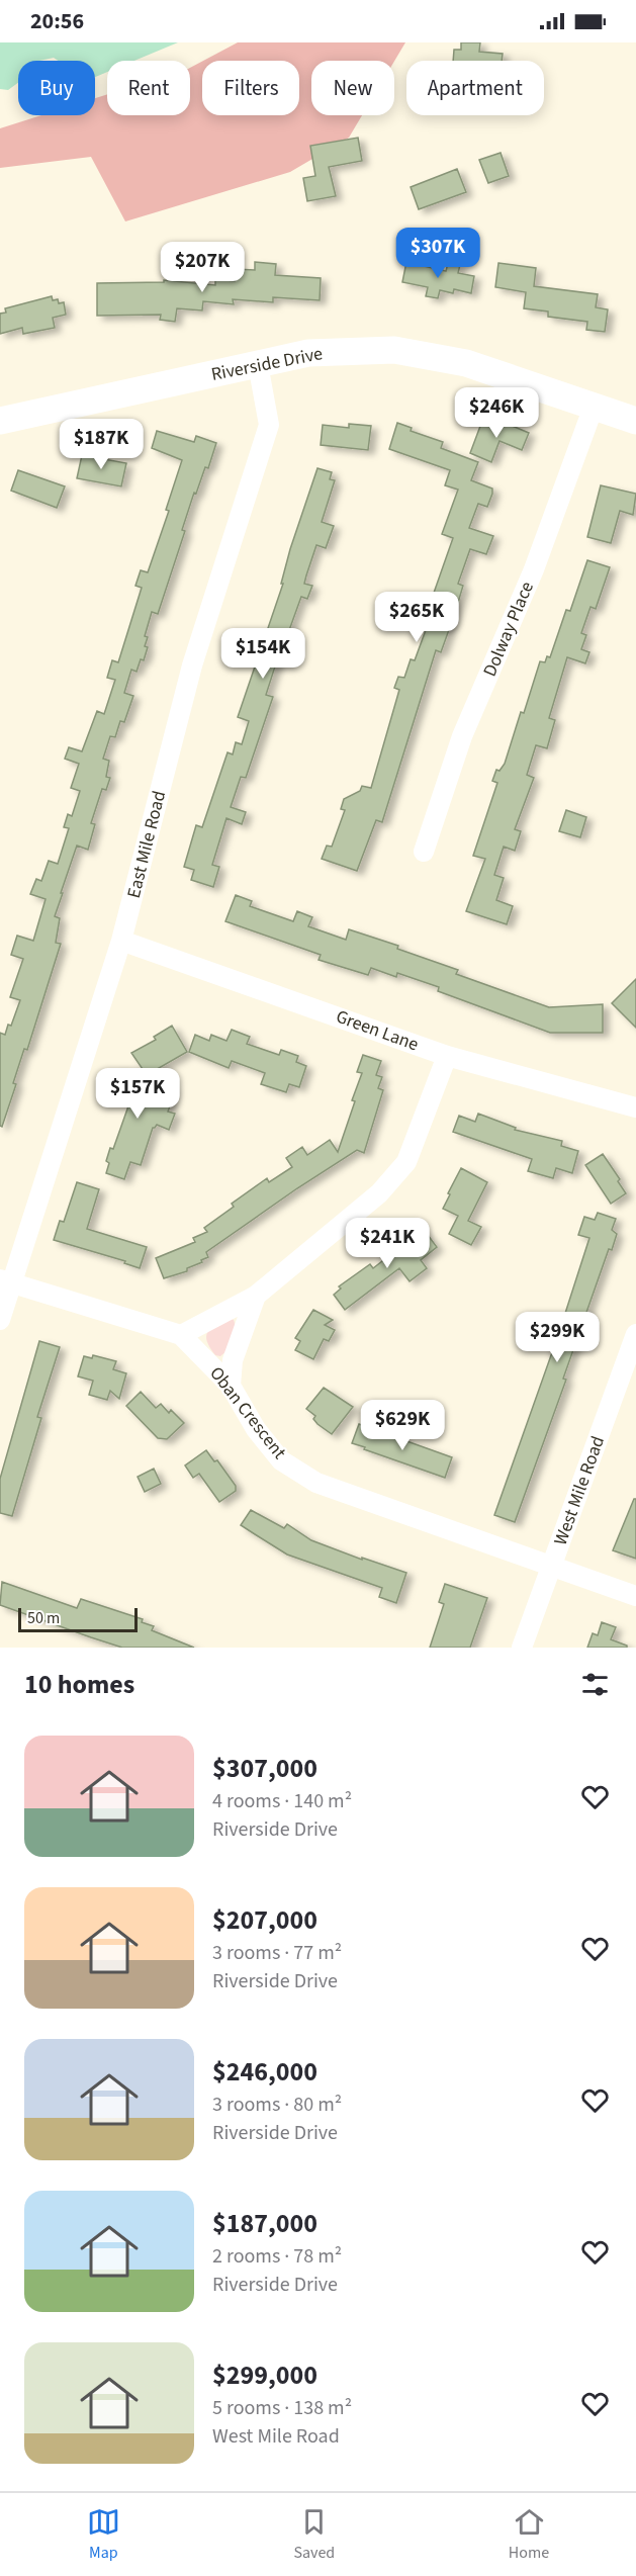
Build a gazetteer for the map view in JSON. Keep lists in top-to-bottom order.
{
  "streets": {
    "main road": ["Riverside Drive"],
    "street": [
      "Dolway Place",
      "East Mile Road",
      "Green Lane",
      "Oban Crescent",
      "West Mile Road"
    ]
  },
  "crossings": [
    ["Riverside Drive", "Dolway Place"],
    ["Riverside Drive", "East Mile Road"],
    ["East Mile Road", "Green Lane"],
    ["East Mile Road", "Oban Crescent"],
    ["Oban Crescent", "West Mile Road"]
  ],
  "scale_bar": "50 m",
  "page": {
    "status": "20:56",
    "chip": [
      "Buy",
      "Rent",
      "Filters",
      "New",
      "Apartment"
    ],
    "price": [
      "$307K",
      "$207K",
      "$246K",
      "$187K",
      "$265K",
      "$154K",
      "$157K",
      "$241K",
      "$299K",
      "$629K"
    ],
    "scale": "50 m",
    "heading": "10 homes",
    "list": [
      {
        "name": "$307,000",
        "note": "4 rooms · 140 m² · Riverside Drive"
      },
      {
        "name": "$207,000",
        "note": "3 rooms · 77 m² · Riverside Drive"
      },
      {
        "name": "$246,000",
        "note": "3 rooms · 80 m² · Riverside Drive"
      },
      {
        "name": "$187,000",
        "note": "2 rooms · 78 m² · Riverside Drive"
      },
      {
        "name": "$299,000",
        "note": "5 rooms · 138 m² · West Mile Road"
      }
    ],
    "tabs": ["Map", "Saved", "Home"]
  }
}
